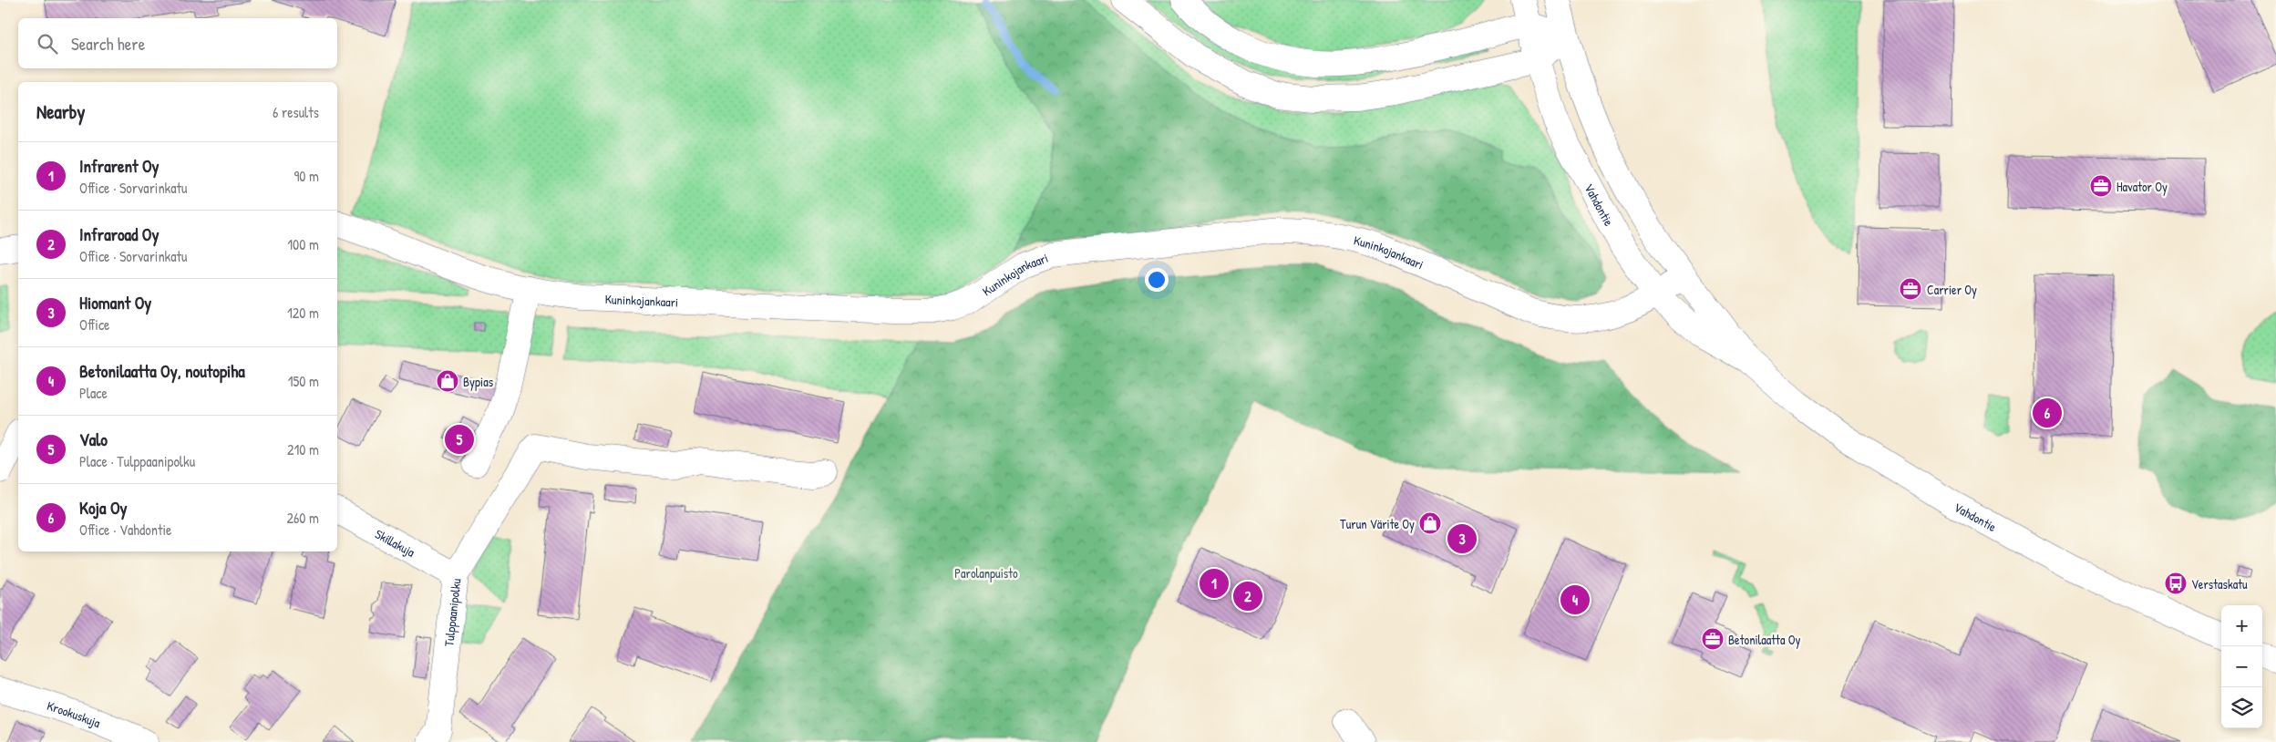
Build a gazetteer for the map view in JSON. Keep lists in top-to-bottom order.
{
  "streets": {
    "main road": [
      "Vahdontie",
      "Kuninkojankaari",
      "Skillakuja",
      "Tulppaanipolku",
      "Krookuskuja"
    ]
  },
  "crossings": [
    ["Vahdontie", "Kuninkojankaari"],
    ["Skillakuja", "Tulppaanipolku"]
  ],
  "parks": ["Parolanpuisto"],
  "places": {
    "office": ["Havator Oy", "Carrier Oy", "Betonilaatta Oy"],
    "shop": ["Bypias", "Turun Värite Oy"],
    "bus stop": ["Verstaskatu"]
  },
  "page": {
    "search": "Search here",
    "heading": ["Nearby", "6 results"],
    "list": [
      {
        "mark": "1",
        "name": "Infrarent Oy",
        "note": "Office · Sorvarinkatu",
        "value": "90 m"
      },
      {
        "mark": "2",
        "name": "Infraroad Oy",
        "note": "Office · Sorvarinkatu",
        "value": "100 m"
      },
      {
        "mark": "3",
        "name": "Hiomant Oy",
        "note": "Office",
        "value": "120 m"
      },
      {
        "mark": "4",
        "name": "Betonilaatta Oy, noutopiha",
        "note": "Place",
        "value": "150 m"
      },
      {
        "mark": "5",
        "name": "Valo",
        "note": "Place · Tulppaanipolku",
        "value": "210 m"
      },
      {
        "mark": "6",
        "name": "Koja Oy",
        "note": "Office · Vahdontie",
        "value": "260 m"
      }
    ],
    "pins": [
      "6",
      "5",
      "3",
      "1",
      "2",
      "4"
    ],
    "map_buttons": ["+", "−"]
  }
}
